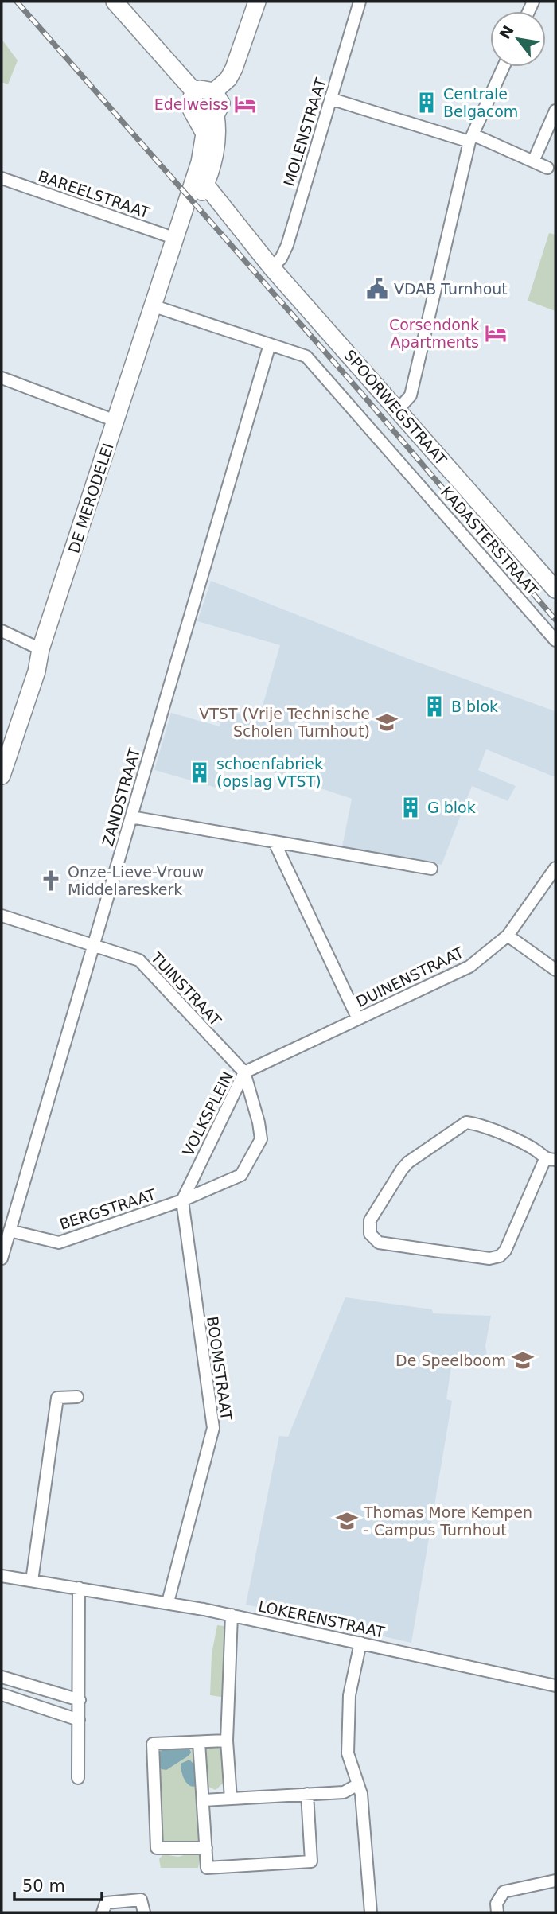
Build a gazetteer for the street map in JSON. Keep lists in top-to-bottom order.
{
  "streets": {
    "street": [
      "MOLENSTRAAT",
      "BAREELSTRAAT",
      "SPOORWEGSTRAAT",
      "DE MERODELEI",
      "KADASTERSTRAAT",
      "ZANDSTRAAT",
      "DUINENSTRAAT",
      "TUINSTRAAT",
      "VOLKSPLEIN",
      "BERGSTRAAT",
      "BOOMSTRAAT",
      "LOKERENSTRAAT"
    ]
  },
  "crossings": [
    ["MOLENSTRAAT", "SPOORWEGSTRAAT"],
    ["BAREELSTRAAT", "DE MERODELEI"],
    ["SPOORWEGSTRAAT", "DE MERODELEI"],
    ["DE MERODELEI", "KADASTERSTRAAT"],
    ["KADASTERSTRAAT", "ZANDSTRAAT"],
    ["ZANDSTRAAT", "TUINSTRAAT"],
    ["ZANDSTRAAT", "BERGSTRAAT"],
    ["DUINENSTRAAT", "TUINSTRAAT"],
    ["DUINENSTRAAT", "VOLKSPLEIN"],
    ["TUINSTRAAT", "VOLKSPLEIN"],
    ["VOLKSPLEIN", "BERGSTRAAT"],
    ["VOLKSPLEIN", "BOOMSTRAAT"],
    ["BERGSTRAAT", "BOOMSTRAAT"],
    ["BOOMSTRAAT", "LOKERENSTRAAT"]
  ],
  "places": {
    "building": [
      "Centrale Belgacom",
      "B blok",
      "schoenfabriek (opslag VTST)",
      "G blok"
    ],
    "hotel": ["Edelweiss", "Corsendonk Apartments"],
    "public building": ["VDAB Turnhout"],
    "school or university": ["VTST (Vrije Technische Scholen Turnhout)", "De Speelboom", "Thomas More Kempen - Campus Turnhout"],
    "church": ["Onze-Lieve-Vrouw Middelareskerk"]
  },
  "scale_bar": "50 m",
  "north": "top left"
}
